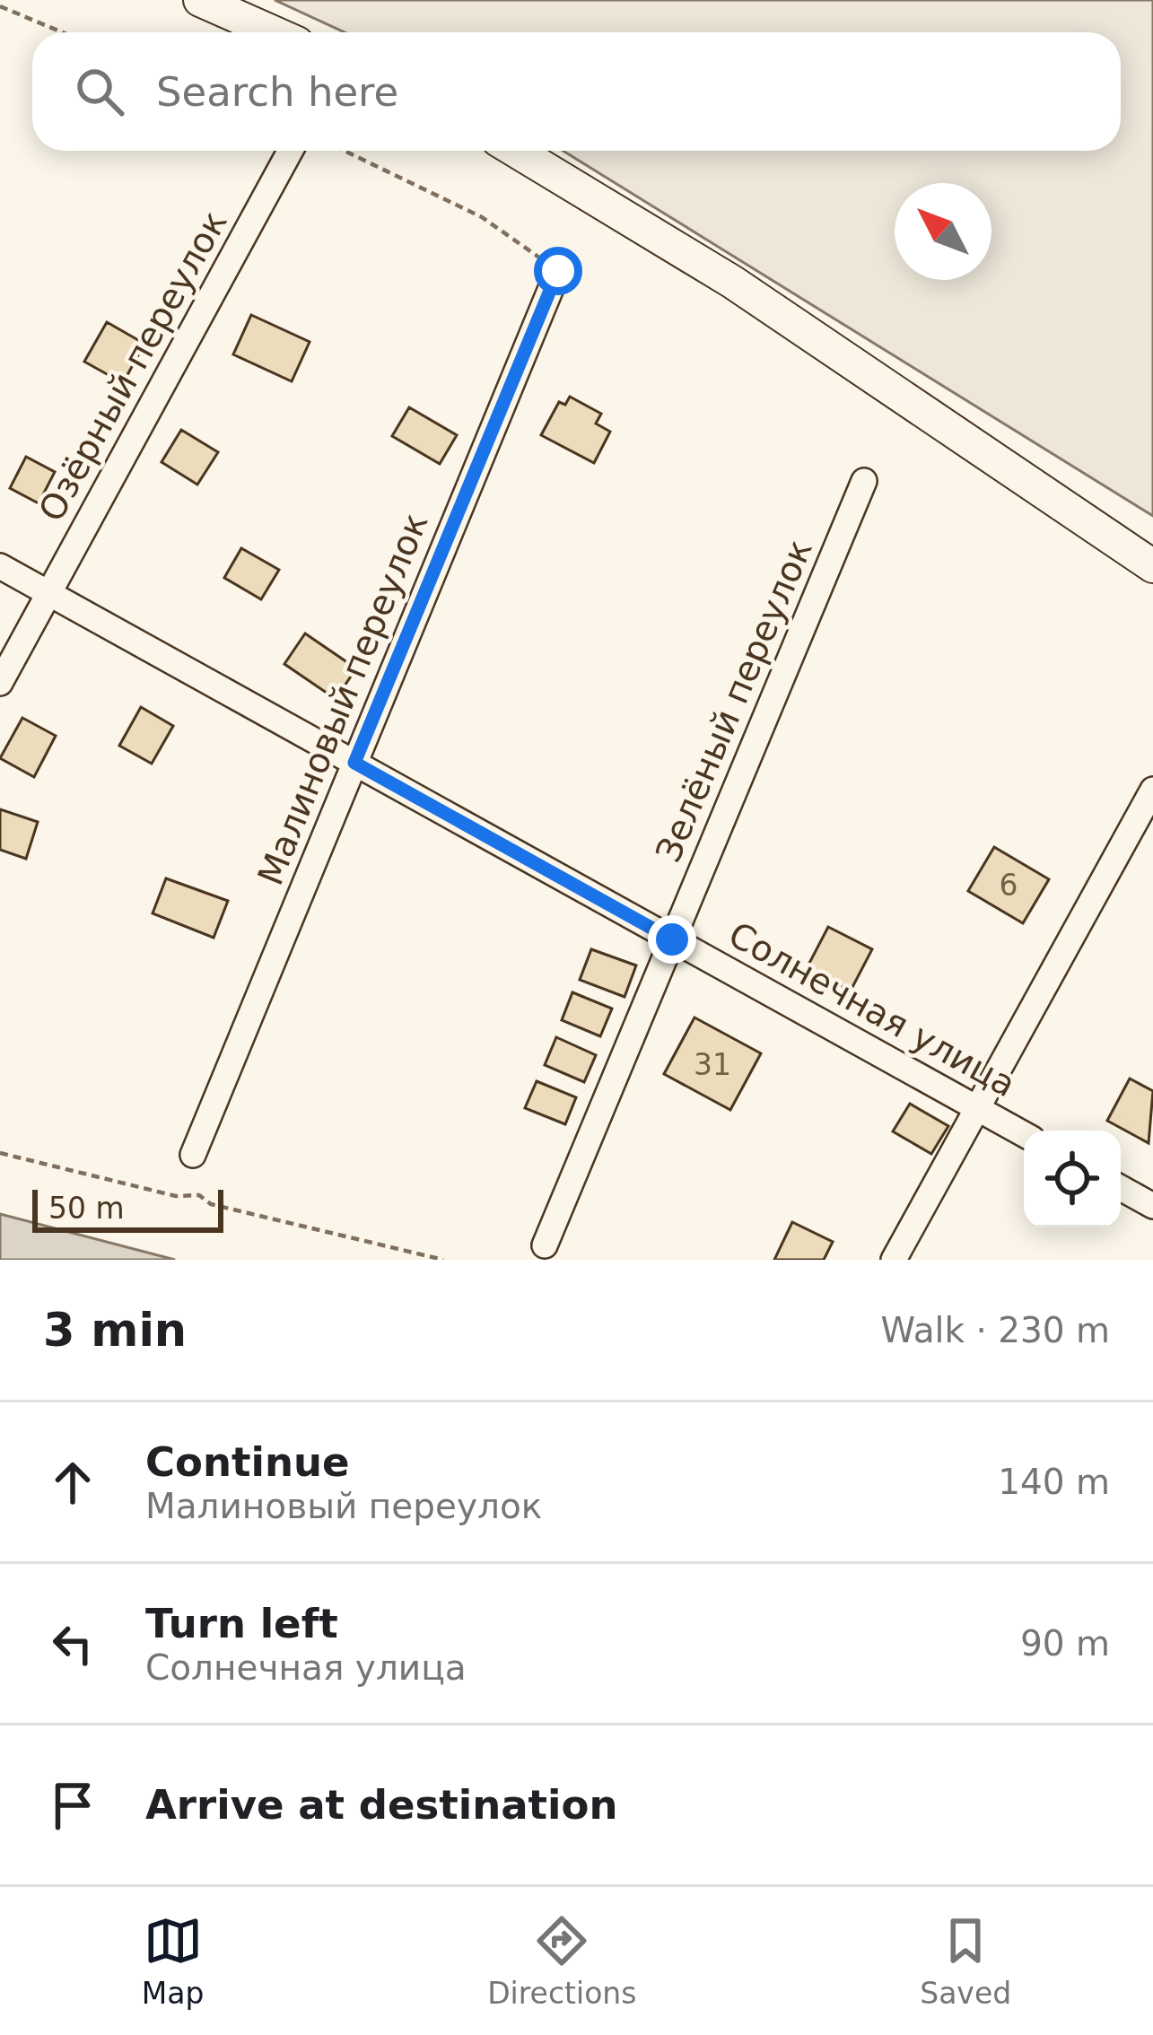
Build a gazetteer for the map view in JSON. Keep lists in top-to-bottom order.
{
  "streets": {
    "street": [
      "Озёрный переулок",
      "Малиновый переулок",
      "Зелёный переулок",
      "Солнечная улица"
    ]
  },
  "crossings": [
    ["Озёрный переулок", "Солнечная улица"],
    ["Малиновый переулок", "Солнечная улица"],
    ["Зелёный переулок", "Солнечная улица"]
  ],
  "house_numbers": ["6", "31"],
  "scale_bar": "50 m",
  "north": "top left",
  "page": {
    "search": "Search here",
    "scale": "50 m",
    "heading": ["3 min", "Walk · 230 m"],
    "list": [
      ["Continue", "Малиновый переулок", "140 m"],
      ["Turn left", "Солнечная улица", "90 m"],
      "Arrive at destination"
    ],
    "nav": ["Map", "Directions", "Saved"]
  }
}
